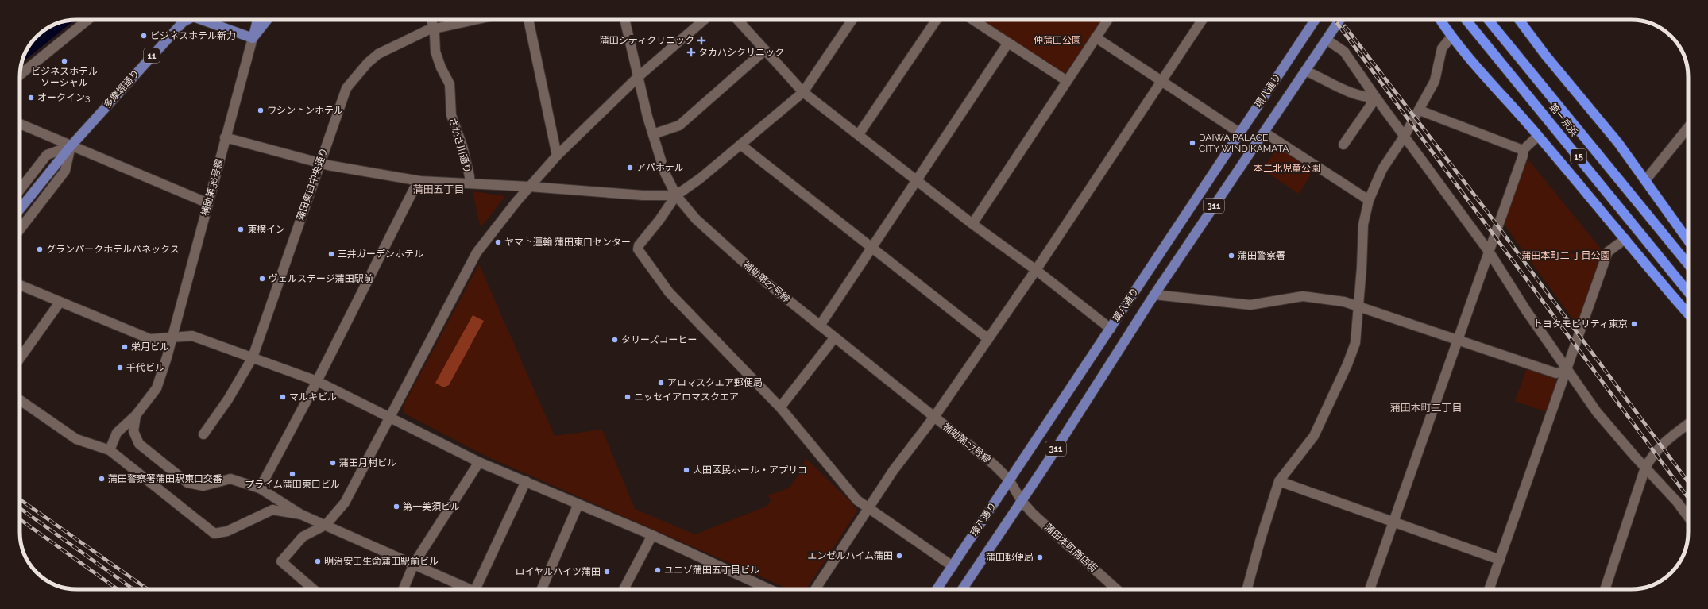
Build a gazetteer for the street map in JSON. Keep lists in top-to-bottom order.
{
  "streets": {
    "highway": ["第一京浜", "15"],
    "main road": [
      "11",
      "多摩堤通り",
      "環八通り",
      "311"
    ],
    "street": [
      "さかさ川通り",
      "蒲田東口中央通り",
      "補助第36号線",
      "補助第27号線",
      "蒲田本町商店街"
    ]
  },
  "crossings": [
    ["多摩堤通り", "補助第36号線"],
    ["環八通り", "補助第27号線"],
    ["環八通り", "蒲田本町商店街"],
    ["さかさ川通り", "蒲田東口中央通り"],
    ["補助第27号線", "蒲田本町商店街"]
  ],
  "districts": ["蒲田五丁目", "蒲田本町二丁目"],
  "parks": ["仲蒲田公園", "本二北児童公園", "蒲田本町二 丁目公園"],
  "places": {
    "other": [
      "ビジネスホテル新力",
      "ビジネスホテル ソーシャル",
      "オークイン3",
      "ワシントンホテル",
      "DAIWA PALACE CITY WIND KAMATA",
      "アパホテル",
      "東横イン",
      "ヤマト運輸 蒲田東口センター",
      "グランパークホテルパネックス",
      "三井ガーデンホテル",
      "蒲田警察署",
      "ヴェルステージ蒲田駅前",
      "トヨタモビリティ東京",
      "タリーズコーヒー",
      "栄月ビル",
      "千代ビル",
      "アロマスクエア郵便局",
      "マルキビル",
      "ニッセイアロマスクエア",
      "蒲田月村ビル",
      "大田区民ホール・アプリコ",
      "プライム蒲田東口ビル",
      "蒲田警察署蒲田駅東口交番",
      "第一美須ビル",
      "エンゼルハイム蒲田",
      "蒲田郵便局",
      "明治安田生命蒲田駅前ビル",
      "ユニゾ蒲田五丁目ビル",
      "ロイヤルハイツ蒲田"
    ],
    "health": ["蒲田シティクリニック", "タカハシクリニック"]
  }
}
